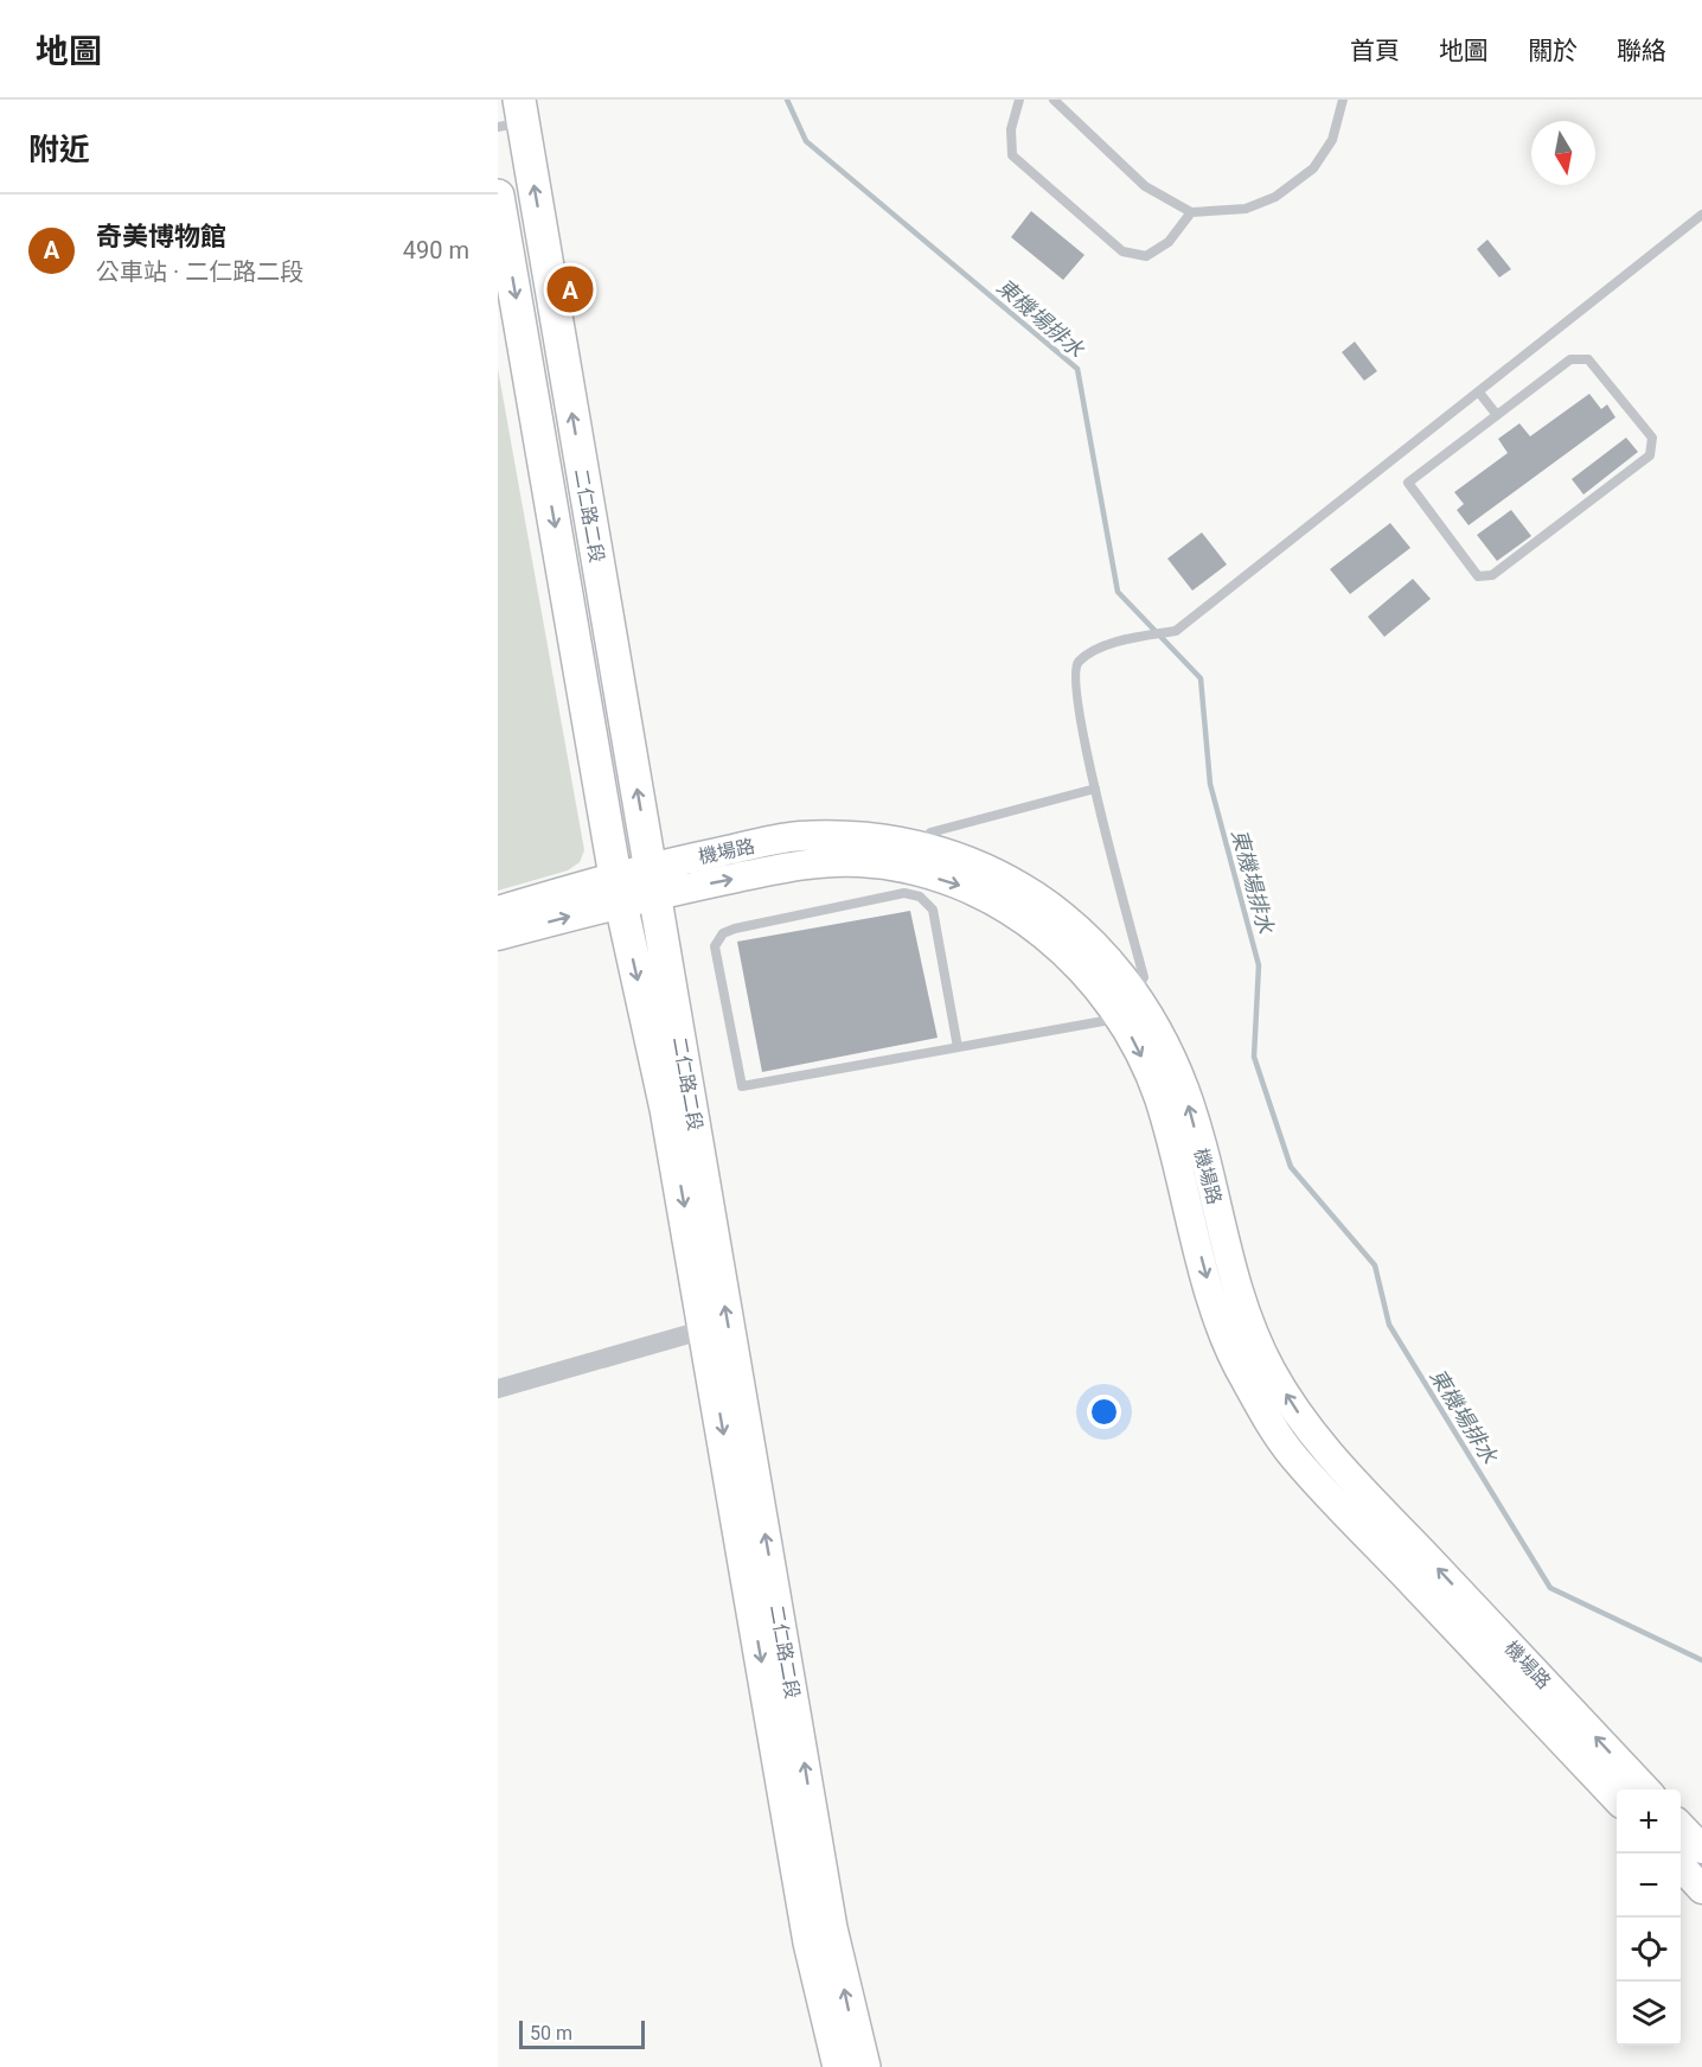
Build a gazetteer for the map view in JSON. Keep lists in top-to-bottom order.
{
  "streets": {
    "main road": ["二仁路二段"],
    "street": ["機場路"]
  },
  "crossings": [
    ["二仁路二段", "機場路"]
  ],
  "water": ["東機場排水"],
  "scale_bar": "50 m",
  "north": "bottom",
  "page": {
    "header": "地圖",
    "nav": [
      "首頁",
      "地圖",
      "關於",
      "聯絡"
    ],
    "heading": "附近",
    "list": [
      {
        "mark": "A",
        "name": "奇美博物館",
        "note": "公車站 · 二仁路二段",
        "value": "490 m"
      }
    ],
    "pins": "A",
    "map_buttons": ["+", "−"],
    "scale": "50 m"
  }
}
